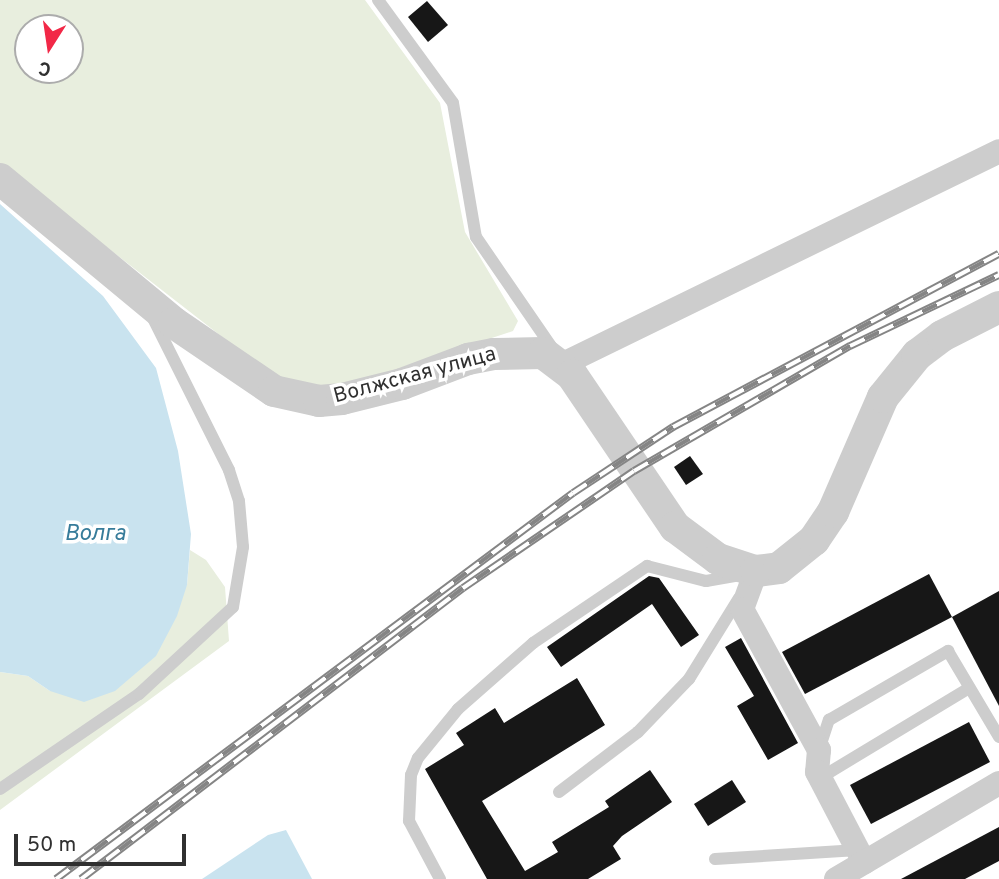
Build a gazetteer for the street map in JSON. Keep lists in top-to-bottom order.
{
  "streets": {
    "street": ["Волжская улица"]
  },
  "water": ["Волга"],
  "scale_bar": "50 m",
  "north": "bottom"
}
